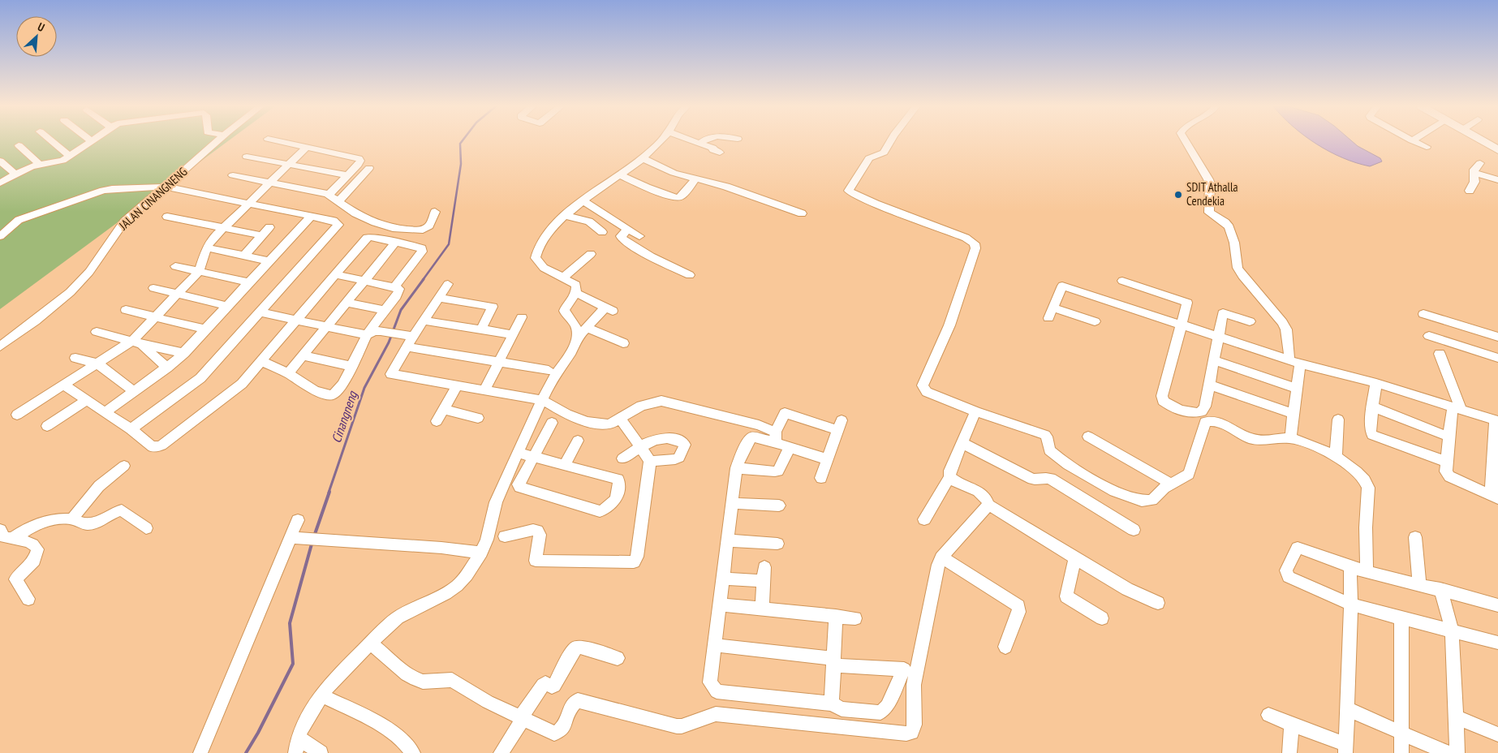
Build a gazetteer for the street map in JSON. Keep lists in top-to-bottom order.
{
  "streets": {
    "street": ["JALAN CINANGNENG"]
  },
  "water": ["Cinangneng"],
  "places": ["SDIT Athalla Cendekia"],
  "north": "top right"
}
